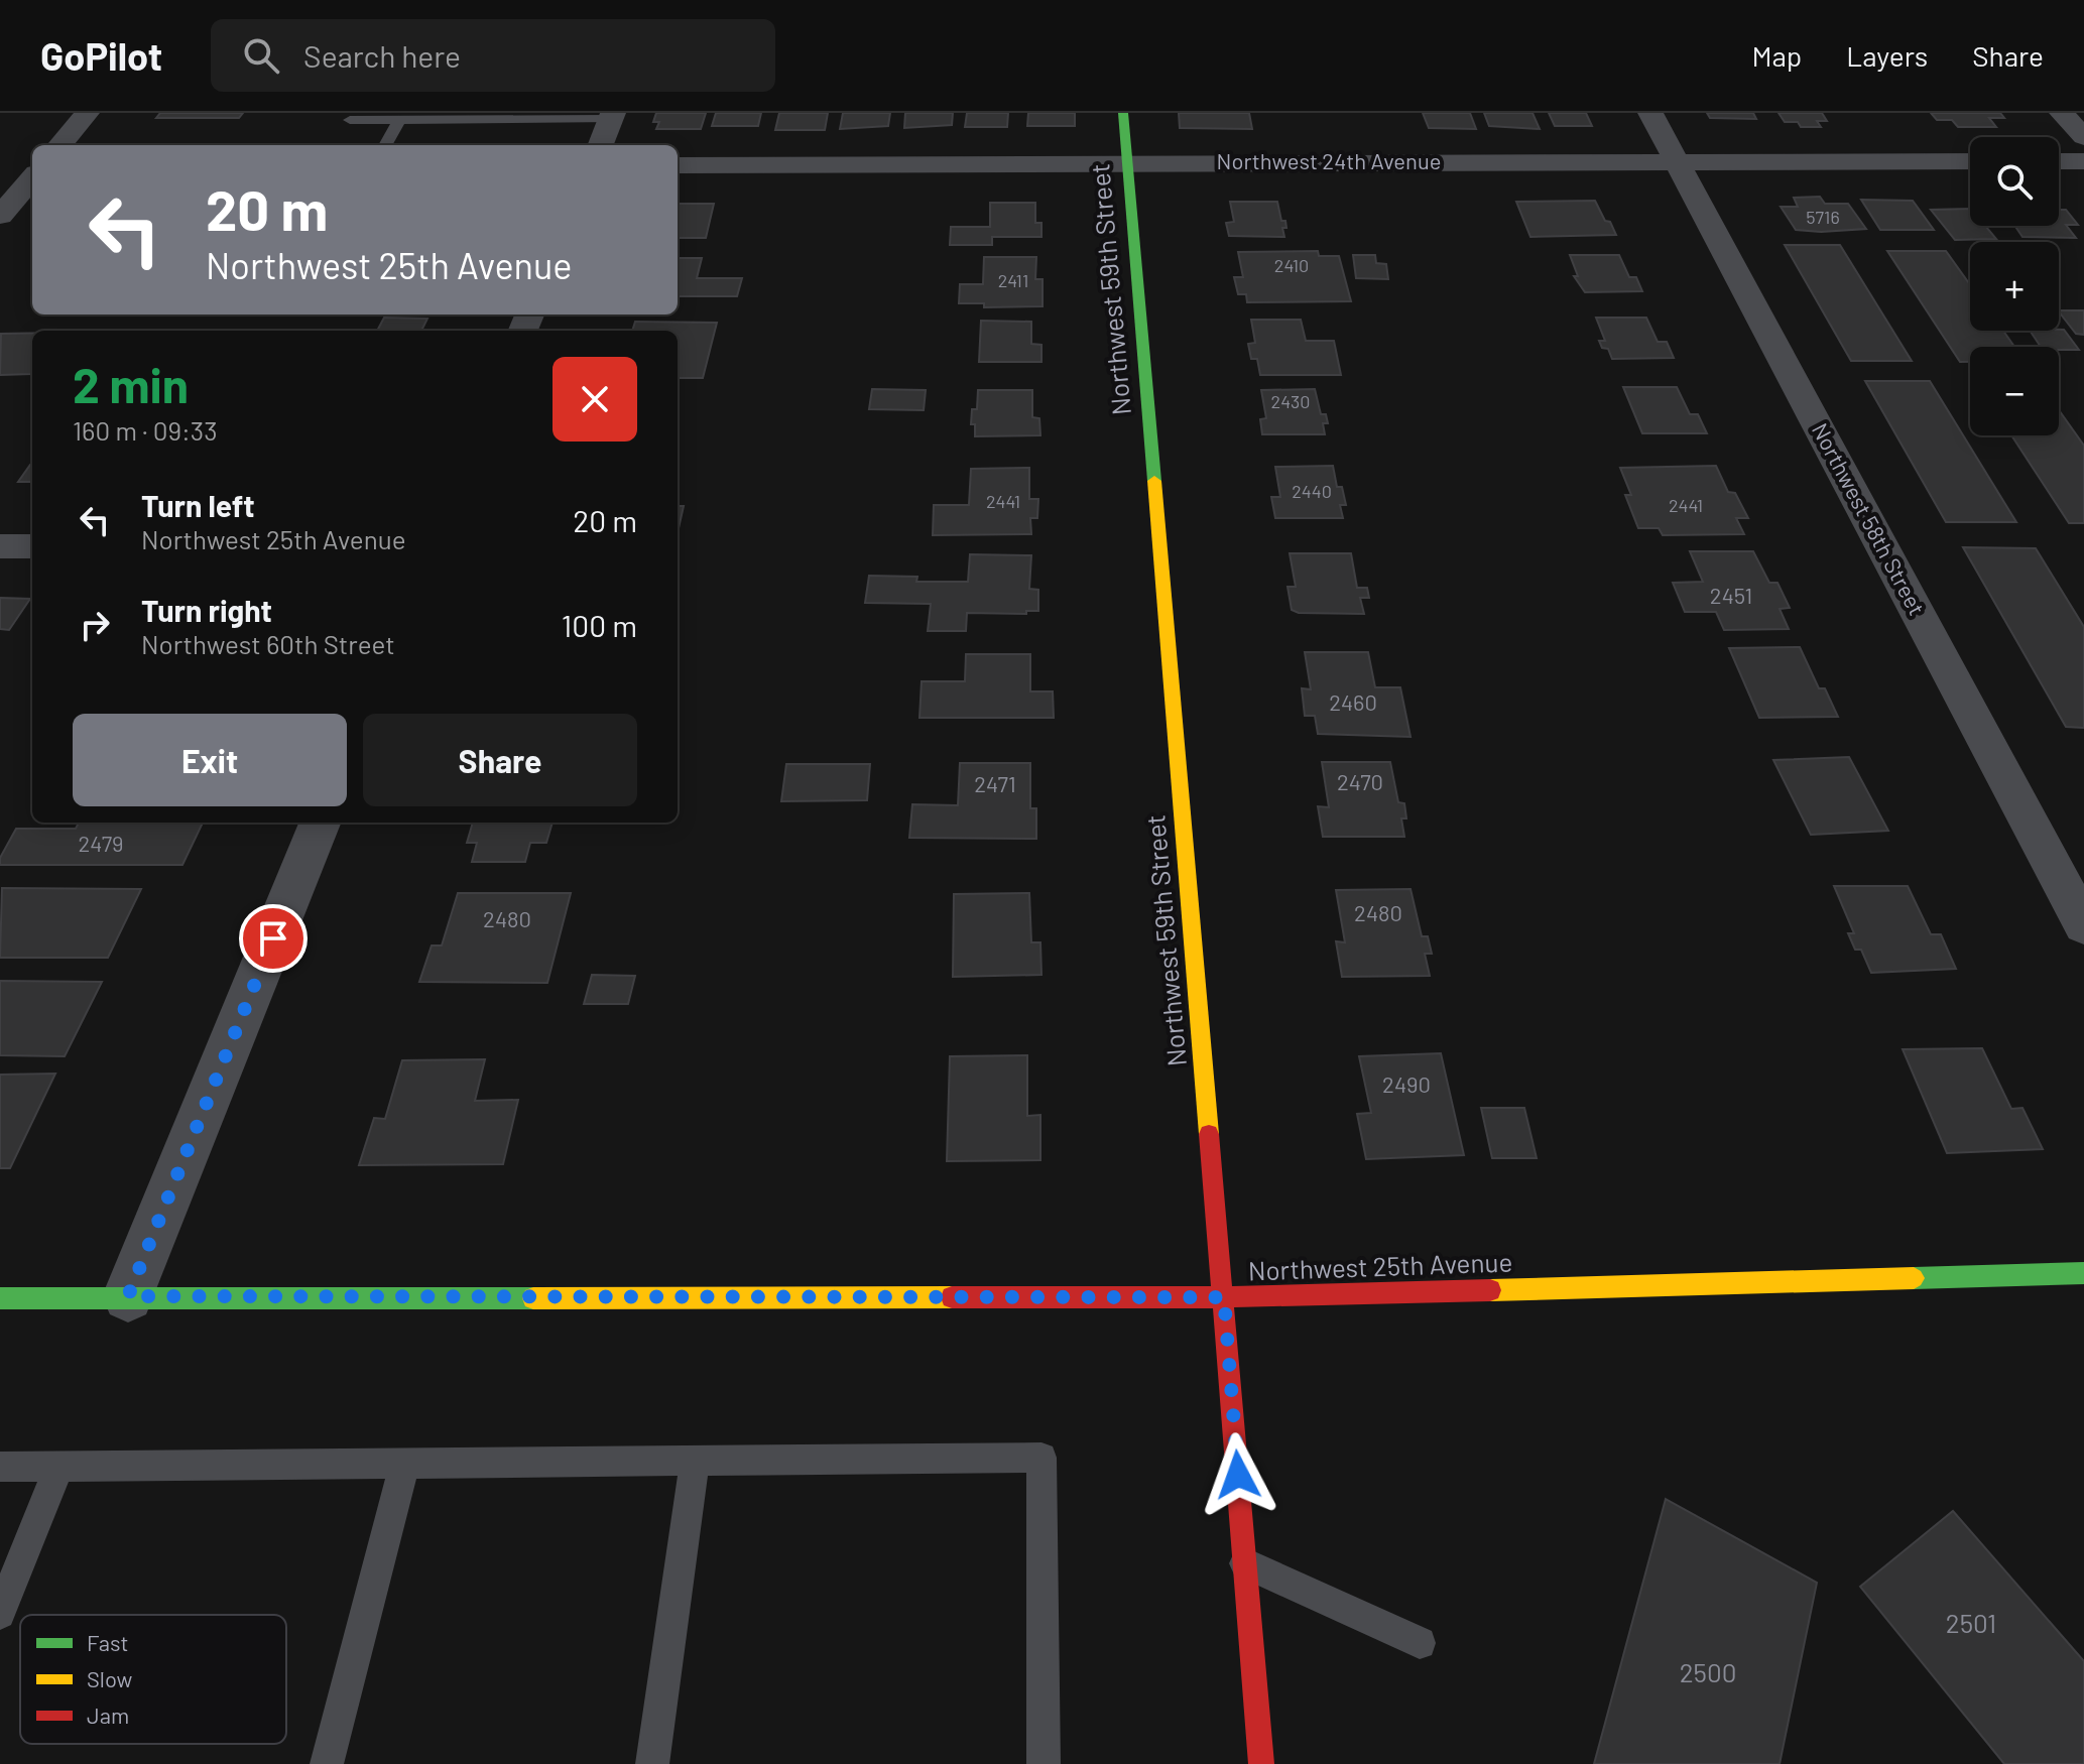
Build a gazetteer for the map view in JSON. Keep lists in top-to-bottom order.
{
  "streets": {
    "street": [
      "Northwest 24th Avenue",
      "Northwest 59th Street",
      "Northwest 58th Street",
      "Northwest 25th Avenue"
    ]
  },
  "crossings": [
    ["Northwest 24th Avenue", "Northwest 59th Street"],
    ["Northwest 24th Avenue", "Northwest 58th Street"],
    ["Northwest 59th Street", "Northwest 25th Avenue"]
  ],
  "house_numbers": [
    "5716",
    "2410",
    "2411",
    "2430",
    "2440",
    "2441",
    "2441",
    "2451",
    "2460",
    "2470",
    "2471",
    "2479",
    "2480",
    "2480",
    "2490",
    "2501",
    "2500"
  ],
  "legend": ["Fast", "Slow", "Jam"],
  "page": {
    "header": "GoPilot",
    "search": "Search here",
    "nav": ["Map", "Layers", "Share"],
    "map_buttons": ["+", "−"],
    "turn": ["20 m", "Northwest 25th Avenue"],
    "heading": ["2 min", "160 m · 09:33"],
    "list": [
      {
        "name": "Turn left",
        "note": "Northwest 25th Avenue",
        "value": "20 m"
      },
      {
        "name": "Turn right",
        "note": "Northwest 60th Street",
        "value": "100 m"
      }
    ],
    "buttons": ["Exit", "Share"]
  }
}
